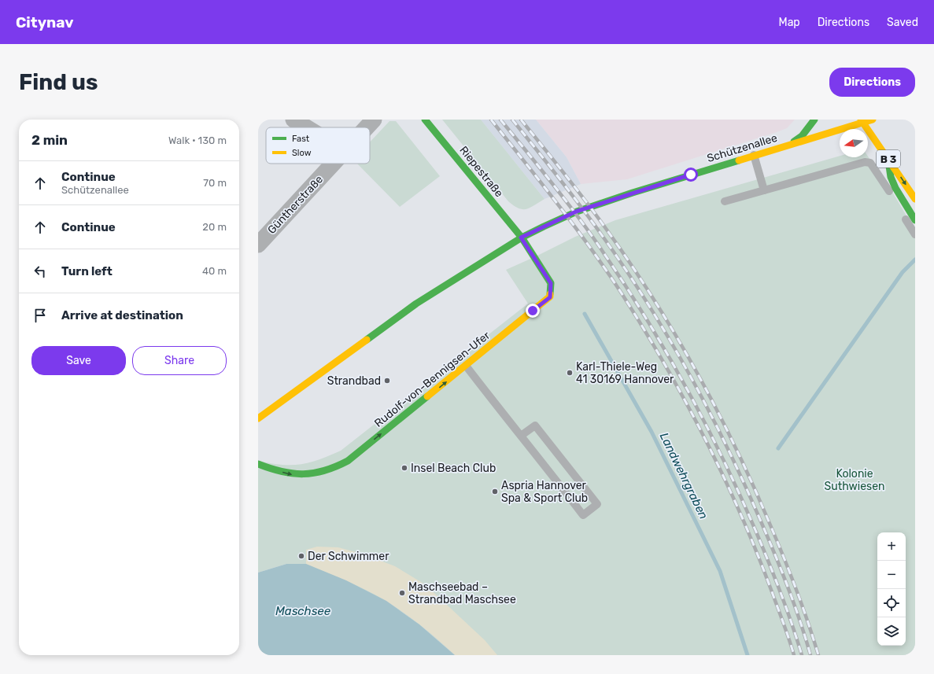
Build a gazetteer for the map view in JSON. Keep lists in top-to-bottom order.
{
  "streets": {
    "main road": [
      "Schützenallee",
      "B 3",
      "Riepestraße",
      "Rudolf-von-Bennigsen-Ufer"
    ],
    "street": ["Güntherstraße"]
  },
  "crossings": [
    ["Schützenallee", "B 3"],
    ["Schützenallee", "Riepestraße"],
    ["Schützenallee", "Rudolf-von-Bennigsen-Ufer"],
    ["Riepestraße", "Rudolf-von-Bennigsen-Ufer"]
  ],
  "one_way": ["Rudolf-von-Bennigsen-Ufer"],
  "water": ["Landwehrgraben", "Maschsee"],
  "parks": ["Kolonie Suthwiesen"],
  "places": [
    "Karl-Thiele-Weg 41 30169 Hannover",
    "Strandbad",
    "Insel Beach Club",
    "Aspria Hannover Spa & Sport Club",
    "Der Schwimmer",
    "Maschseebad – Strandbad Maschsee"
  ],
  "legend": ["Fast", "Slow"],
  "north": "left",
  "page": {
    "header": "Citynav",
    "nav": ["Map", "Directions", "Saved"],
    "buttons": [
      "Directions",
      ["Save", "Share"]
    ],
    "title": "Find us",
    "heading": ["2 min", "Walk · 130 m"],
    "list": [
      ["Continue", "Schützenallee", "70 m"],
      ["Continue", "20 m"],
      ["Turn left", "40 m"],
      "Arrive at destination"
    ],
    "map_buttons": ["+", "−"]
  }
}
